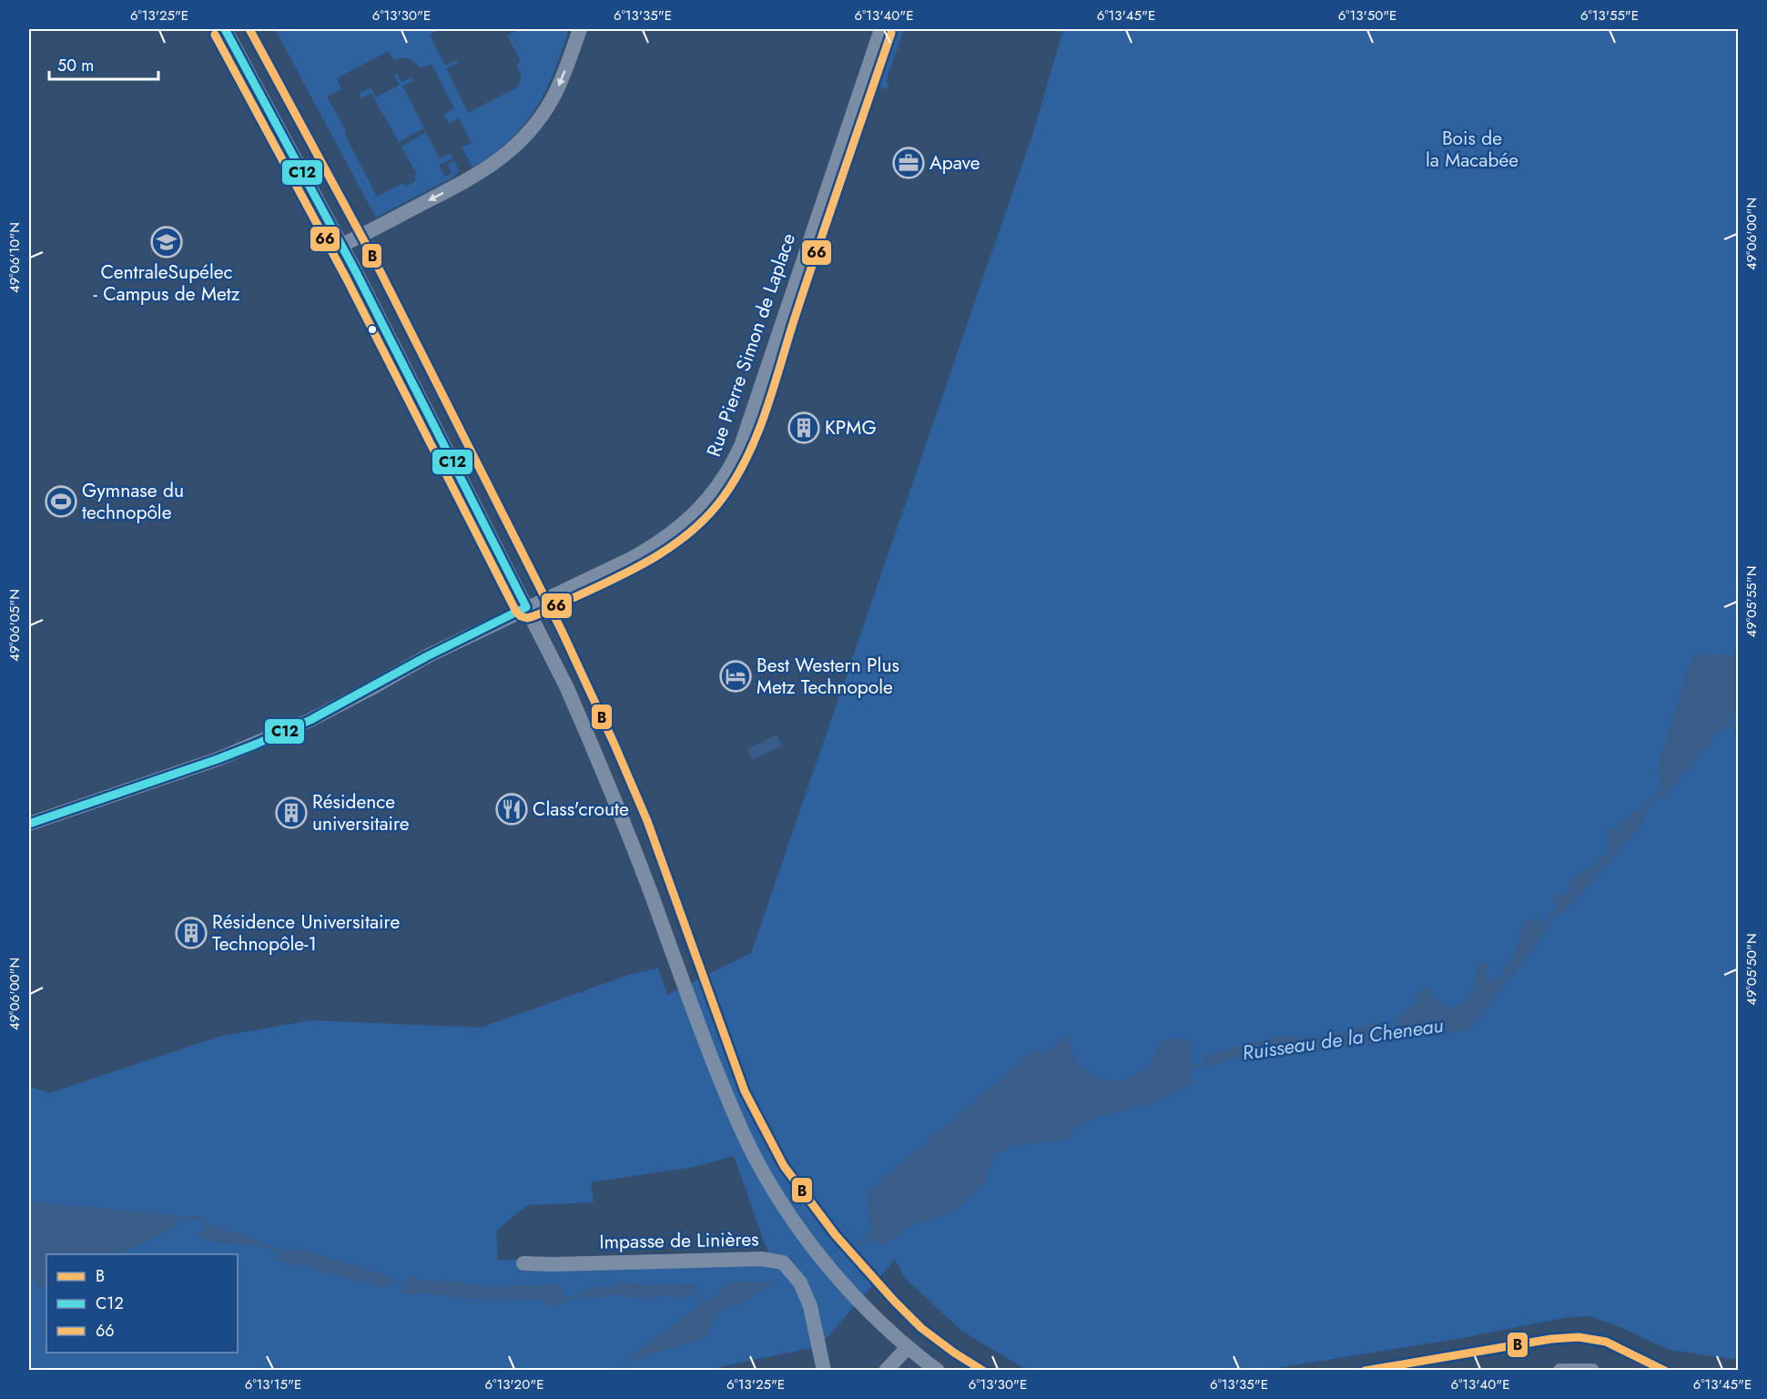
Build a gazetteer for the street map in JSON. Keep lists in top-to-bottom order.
{
  "streets": {
    "street": ["Rue Pierre Simon de Laplace", "Impasse de Linières"]
  },
  "water": ["Ruisseau de la Cheneau"],
  "parks": ["Bois de la Macabée"],
  "places": {
    "office": ["Apave"],
    "school or university": ["CentraleSupélec - Campus de Metz"],
    "building": ["KPMG", "Résidence universitaire", "Résidence Universitaire Technopôle-1"],
    "sports": ["Gymnase du technopôle"],
    "hotel": ["Best Western Plus Metz Technopole"],
    "restaurant": ["Class'croute"]
  },
  "lines": ["transit line B", "transit line C12", "transit line 66"],
  "legend": ["B", "C12", "66"],
  "scale_bar": "50 m",
  "coordinates": [
    "6°13'25\"E",
    "6°13'30\"E",
    "6°13'35\"E",
    "6°13'40\"E",
    "6°13'45\"E",
    "6°13'50\"E",
    "6°13'55\"E",
    "49°06'00\"N",
    "49°06'10\"N",
    "49°05'55\"N",
    "49°06'05\"N",
    "49°05'50\"N",
    "6°13'15\"E",
    "6°13'20\"E"
  ]
}
